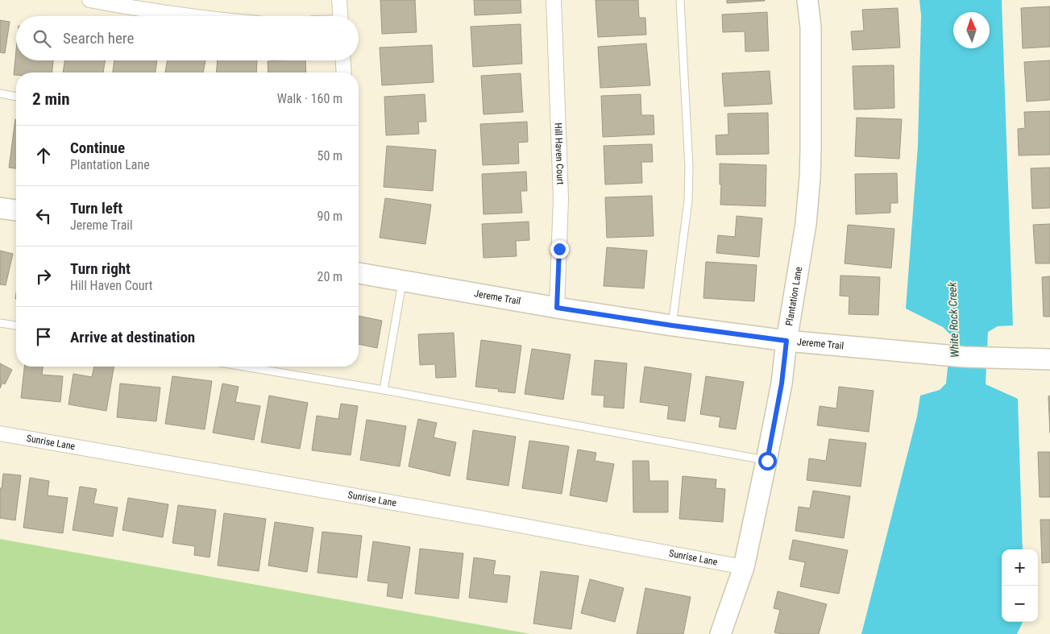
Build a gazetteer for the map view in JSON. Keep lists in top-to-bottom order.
{
  "streets": {
    "street": [
      "Hill Haven Court",
      "Plantation Lane",
      "Jereme Trail",
      "Sunrise Lane"
    ]
  },
  "crossings": [
    ["Hill Haven Court", "Jereme Trail"],
    ["Plantation Lane", "Jereme Trail"],
    ["Plantation Lane", "Sunrise Lane"]
  ],
  "water": ["White Rock Creek"],
  "north": "top",
  "page": {
    "search": "Search here",
    "heading": ["2 min", "Walk · 160 m"],
    "list": [
      ["Continue", "Plantation Lane", "50 m"],
      ["Turn left", "Jereme Trail", "90 m"],
      ["Turn right", "Hill Haven Court", "20 m"],
      "Arrive at destination"
    ],
    "map_buttons": ["+", "−"]
  }
}
